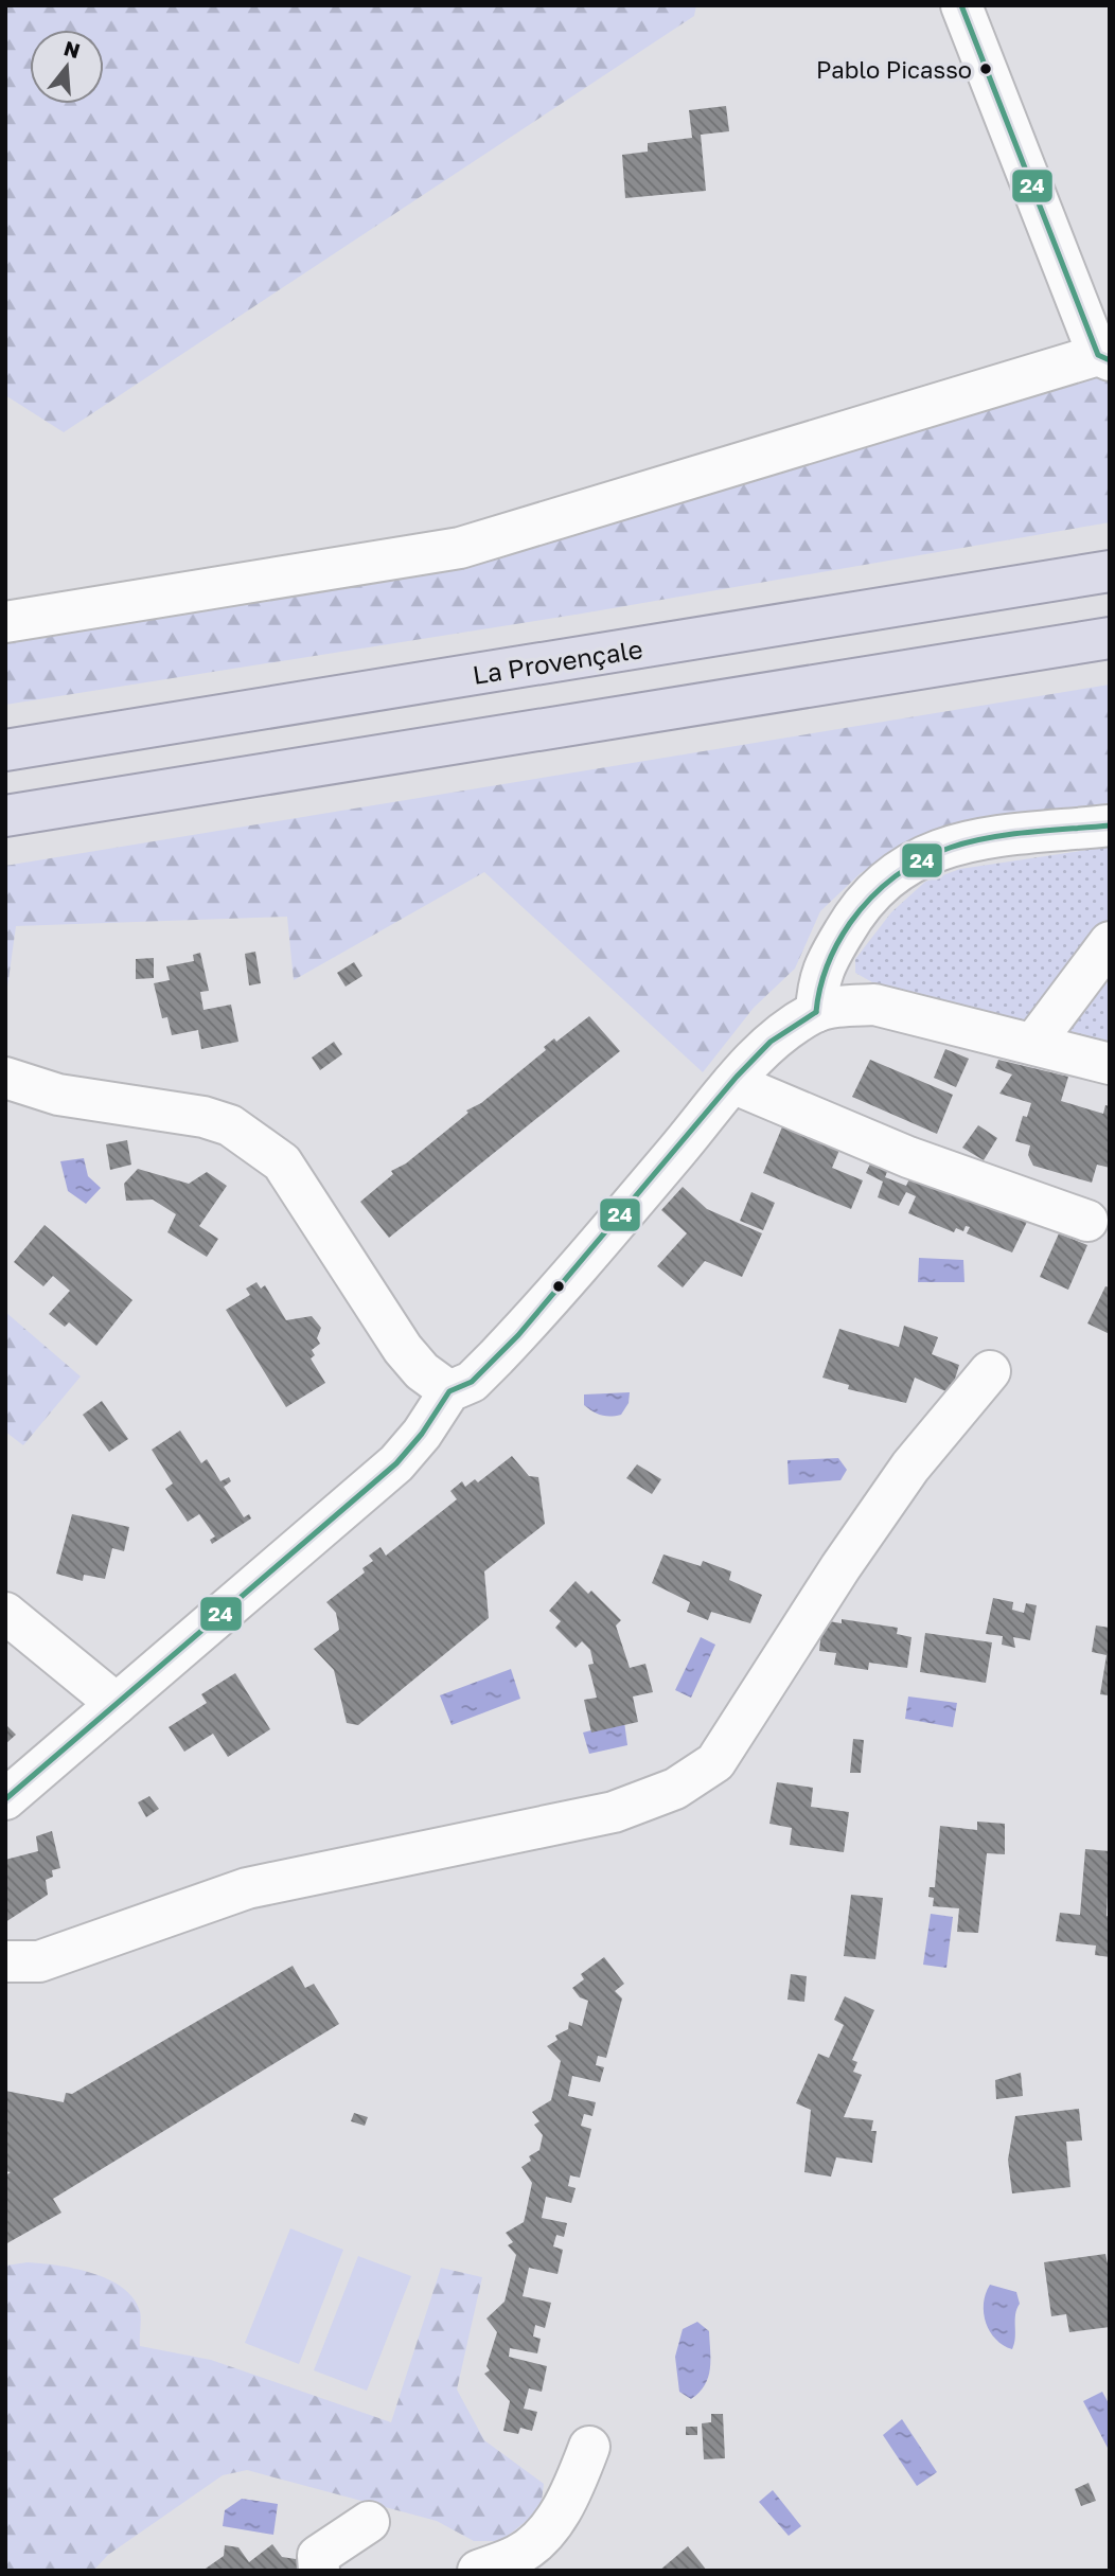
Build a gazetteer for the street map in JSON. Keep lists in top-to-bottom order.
{
  "streets": {
    "highway": ["La Provençale"]
  },
  "places": ["Pablo Picasso"],
  "lines": ["transit line 24"],
  "north": "top"
}
